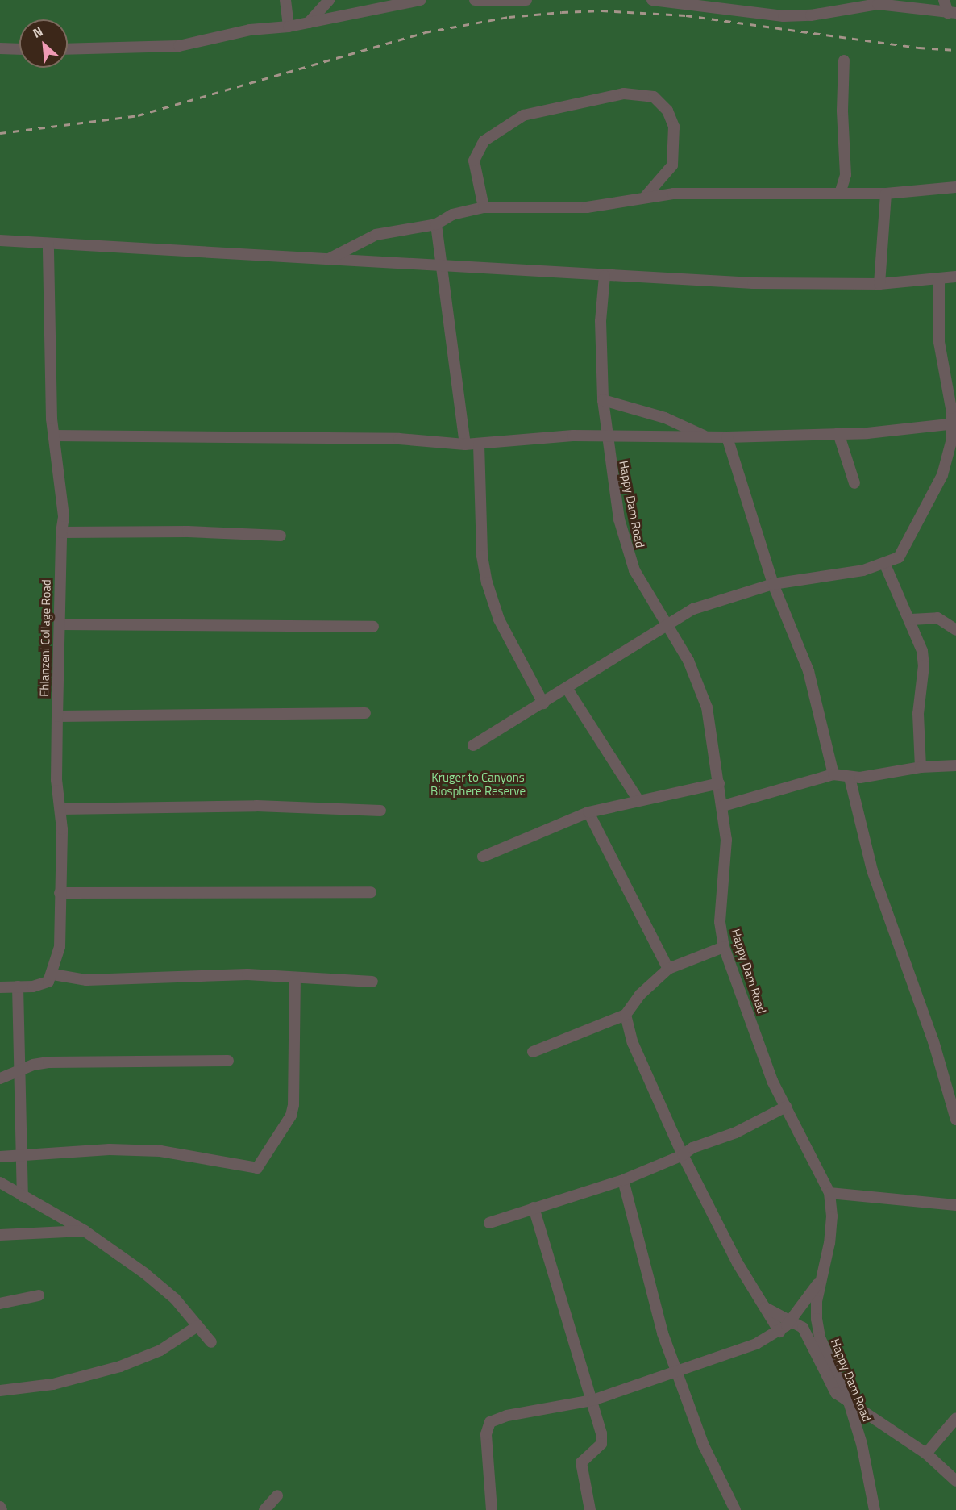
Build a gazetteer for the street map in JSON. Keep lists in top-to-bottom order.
{
  "streets": {
    "street": ["Happy Dam Road", "Ehlanzeni Collage Road"]
  },
  "parks": ["Kruger to Canyons Biosphere Reserve"],
  "north": "top left"
}
